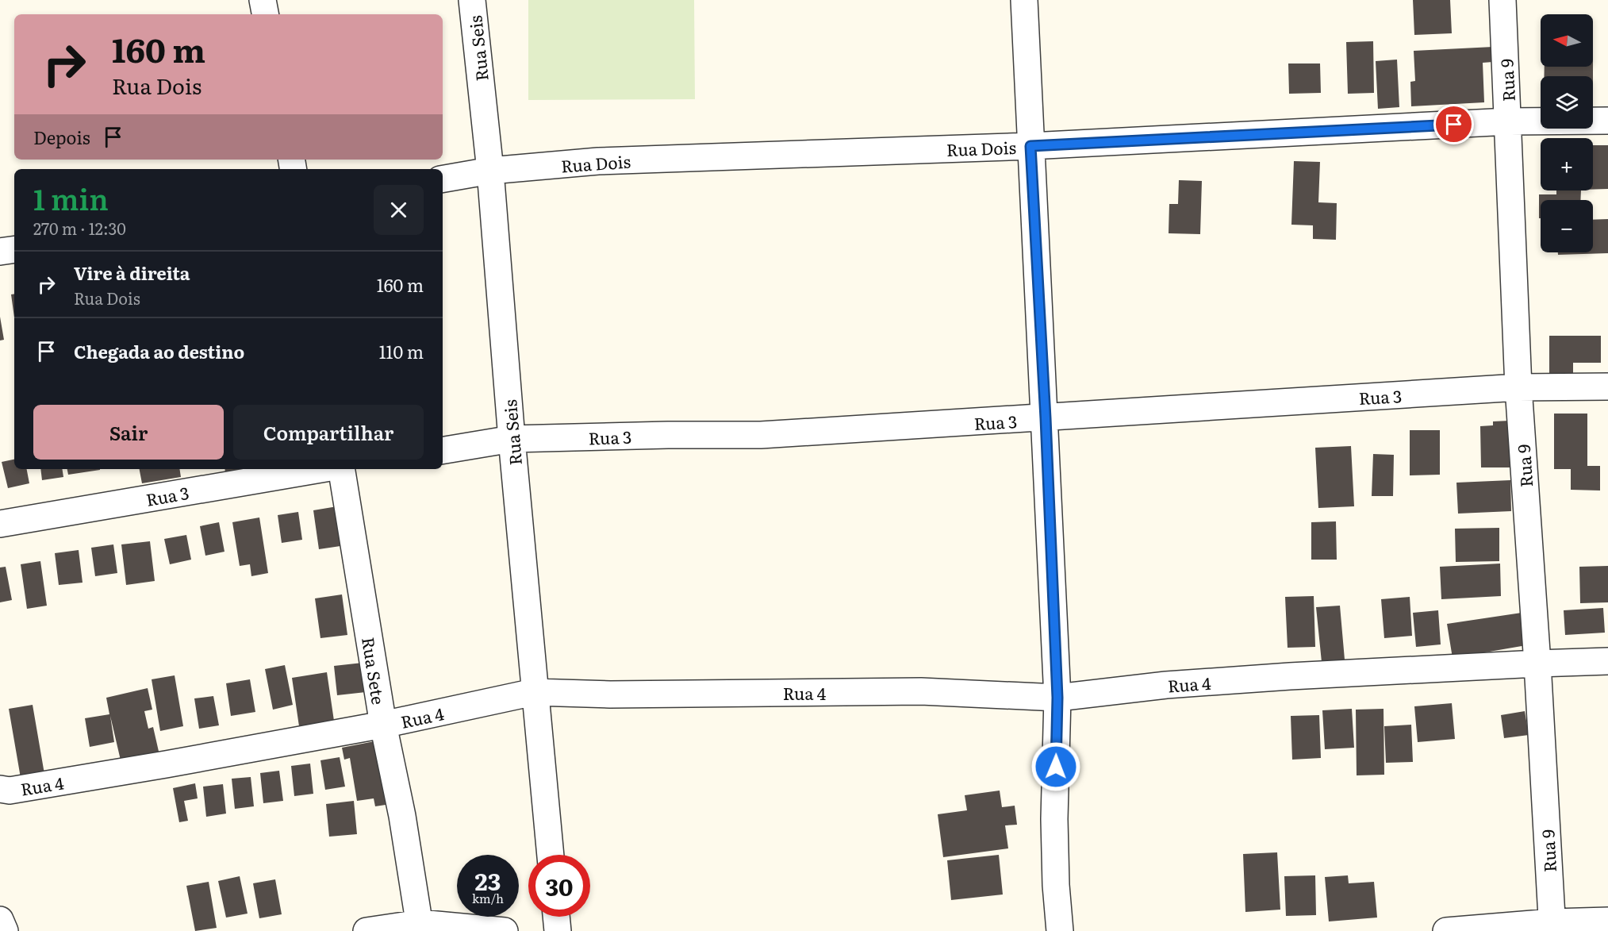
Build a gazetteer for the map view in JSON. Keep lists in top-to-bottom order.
{
  "streets": {
    "street": [
      "Rua Seis",
      "Rua 9",
      "Rua Dois",
      "Rua 3",
      "Rua Sete",
      "Rua 4"
    ]
  },
  "crossings": [
    ["Rua Seis", "Rua Dois"],
    ["Rua Seis", "Rua 3"],
    ["Rua Seis", "Rua 4"],
    ["Rua 9", "Rua Dois"],
    ["Rua 9", "Rua 3"],
    ["Rua 9", "Rua 4"],
    ["Rua Sete", "Rua 4"]
  ],
  "north": "left",
  "page": {
    "map_buttons": ["+", "−"],
    "turn": ["160 m", "Rua Dois"],
    "then": "Depois",
    "heading": ["1 min", "270 m · 12:30"],
    "list": [
      {
        "name": "Vire à direita",
        "note": "Rua Dois",
        "value": "160 m"
      },
      {
        "name": "Chegada ao destino",
        "value": "110 m"
      }
    ],
    "buttons": ["Sair", "Compartilhar"],
    "speed": "23 km/h",
    "limit": "30"
  }
}
